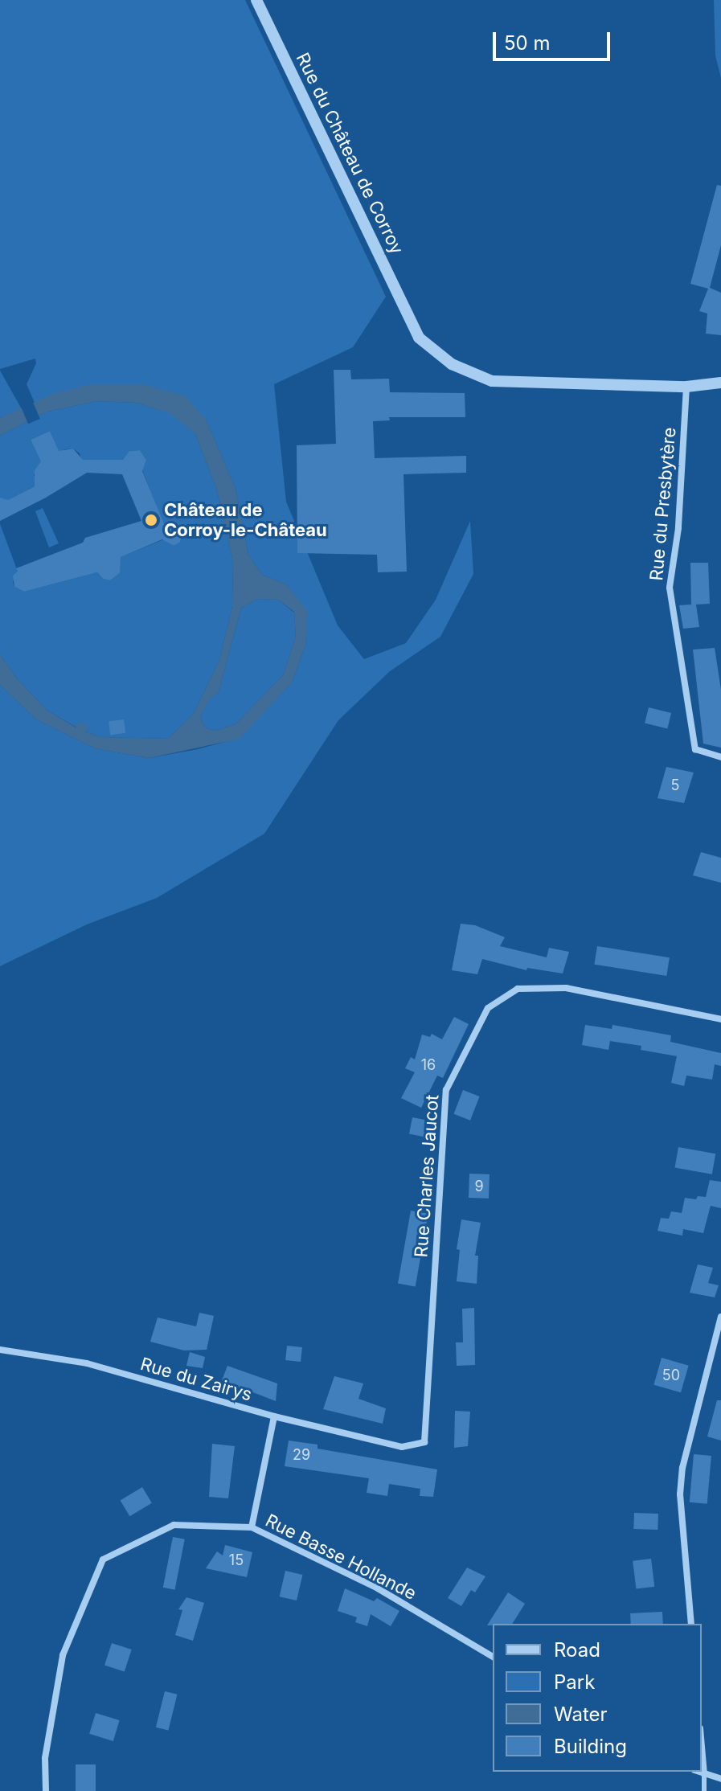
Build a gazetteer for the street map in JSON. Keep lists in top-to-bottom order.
{
  "streets": {
    "street": [
      "Rue du Château de Corroy",
      "Rue du Presbytère",
      "Rue Charles Jaucot",
      "Rue du Zairys",
      "Rue Basse Hollande"
    ]
  },
  "crossings": [
    ["Rue du Château de Corroy", "Rue du Presbytère"],
    ["Rue Charles Jaucot", "Rue du Zairys"]
  ],
  "places": ["Château de Corroy-le-Château"],
  "house_numbers": [
    "5",
    "16",
    "9",
    "50",
    "29",
    "15"
  ],
  "legend": [
    "Road",
    "Park",
    "Water",
    "Building"
  ],
  "scale_bar": "50 m"
}
